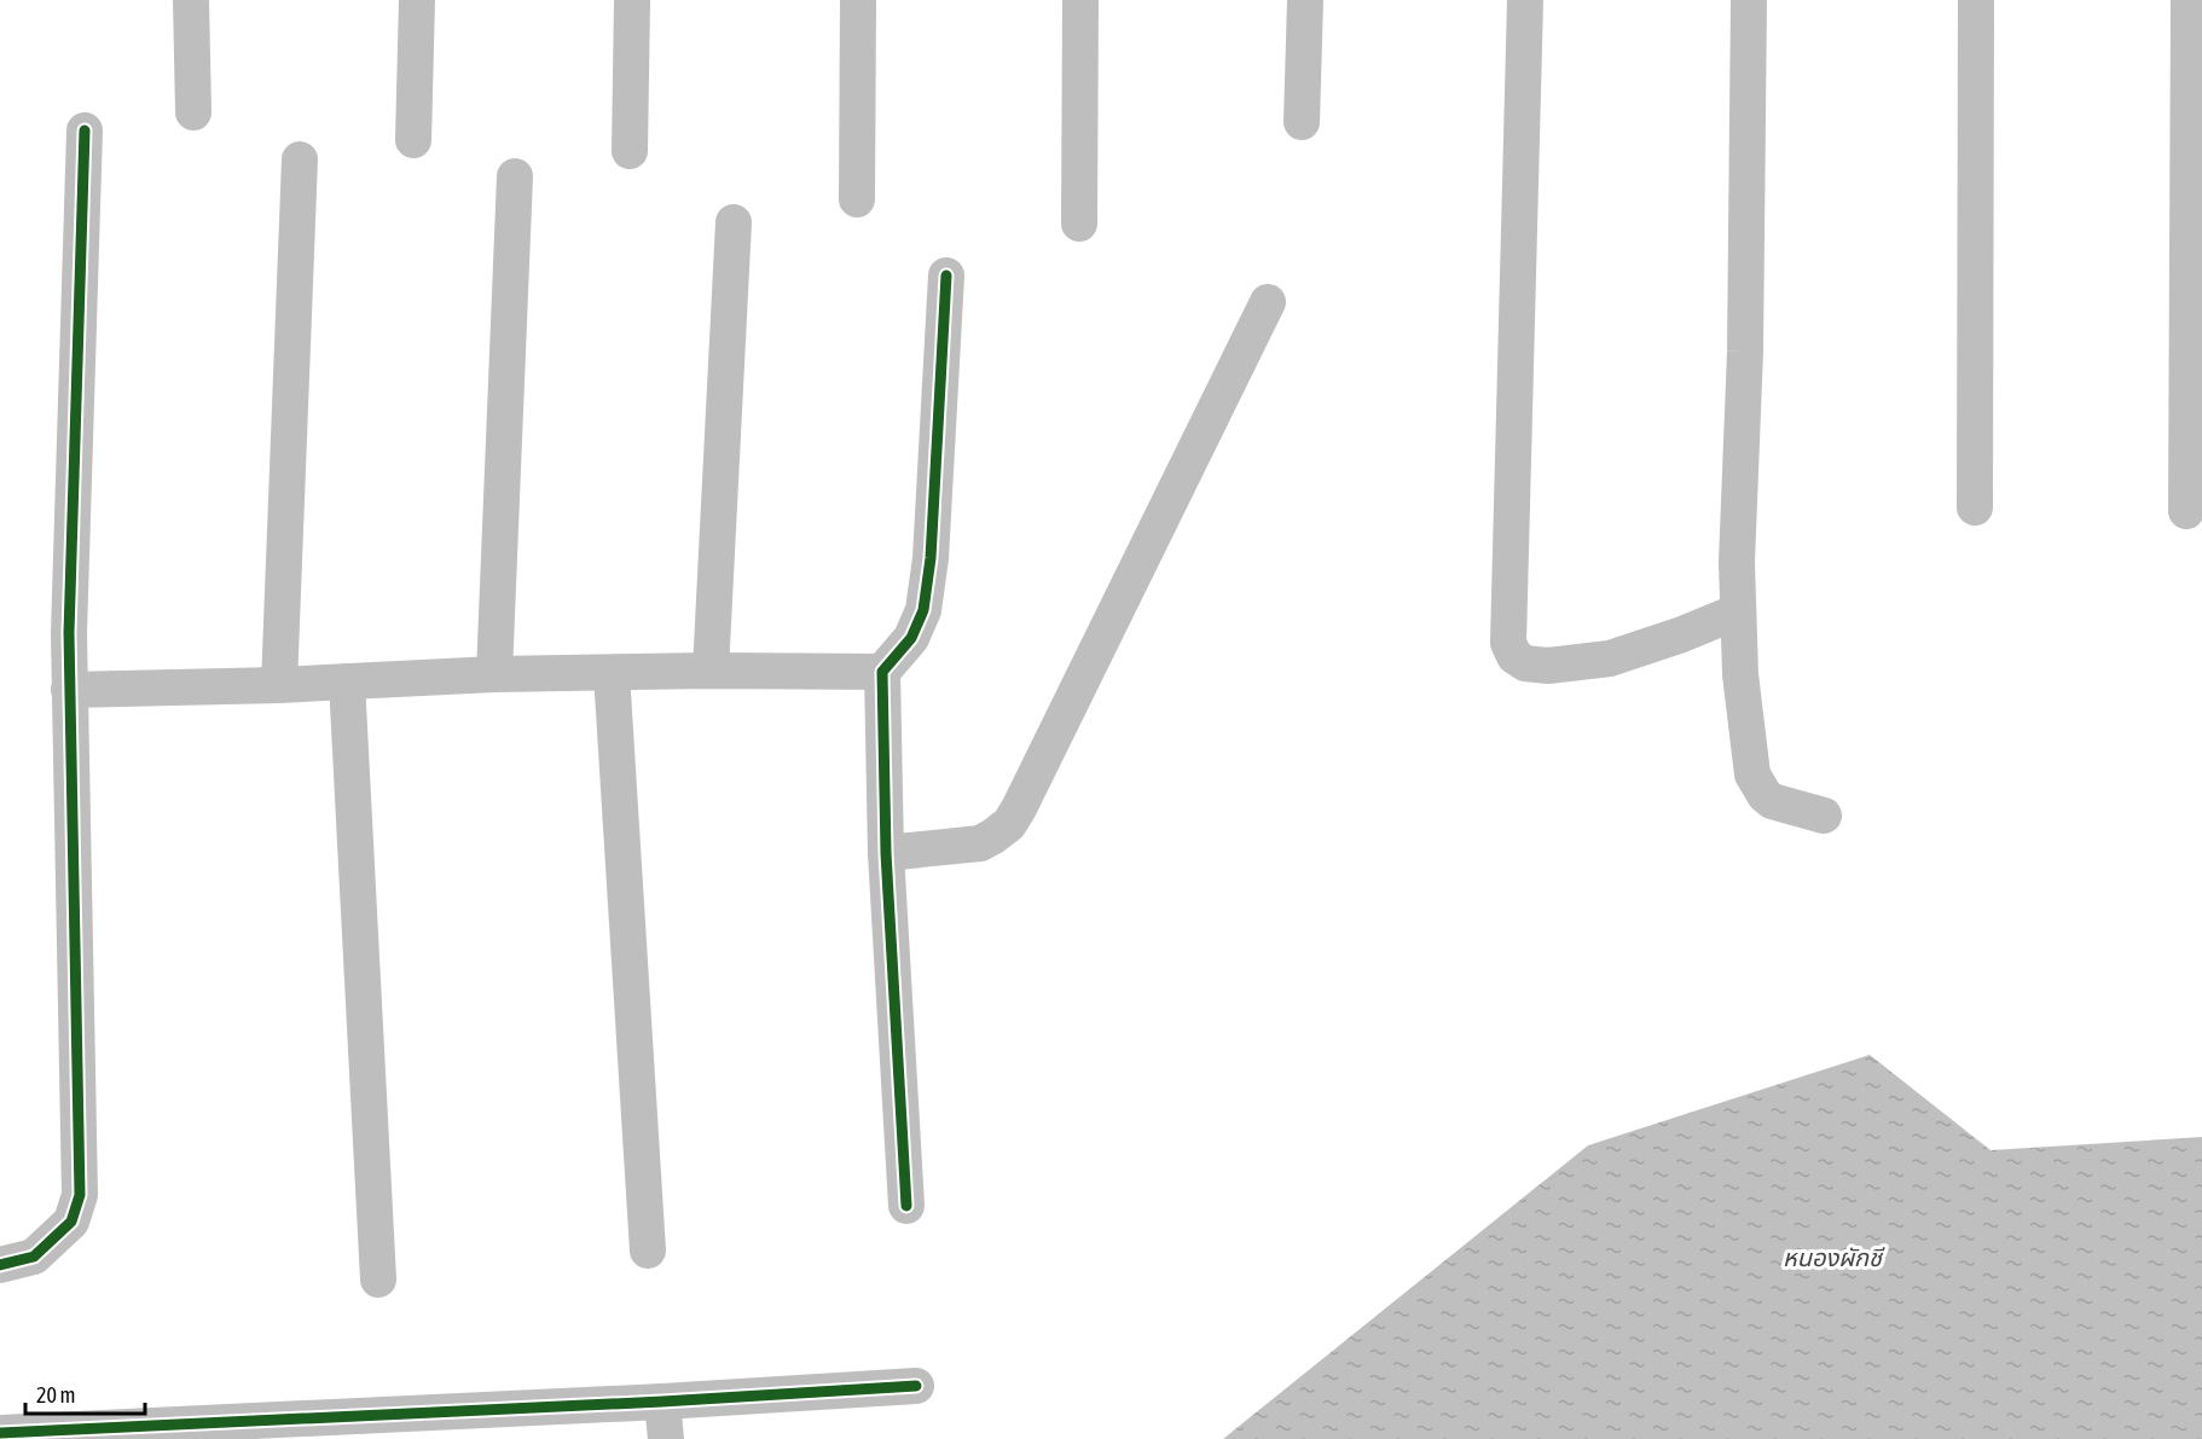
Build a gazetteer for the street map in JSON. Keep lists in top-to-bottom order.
{
  "water": ["หนองผักชี"],
  "scale_bar": "20 m"
}
